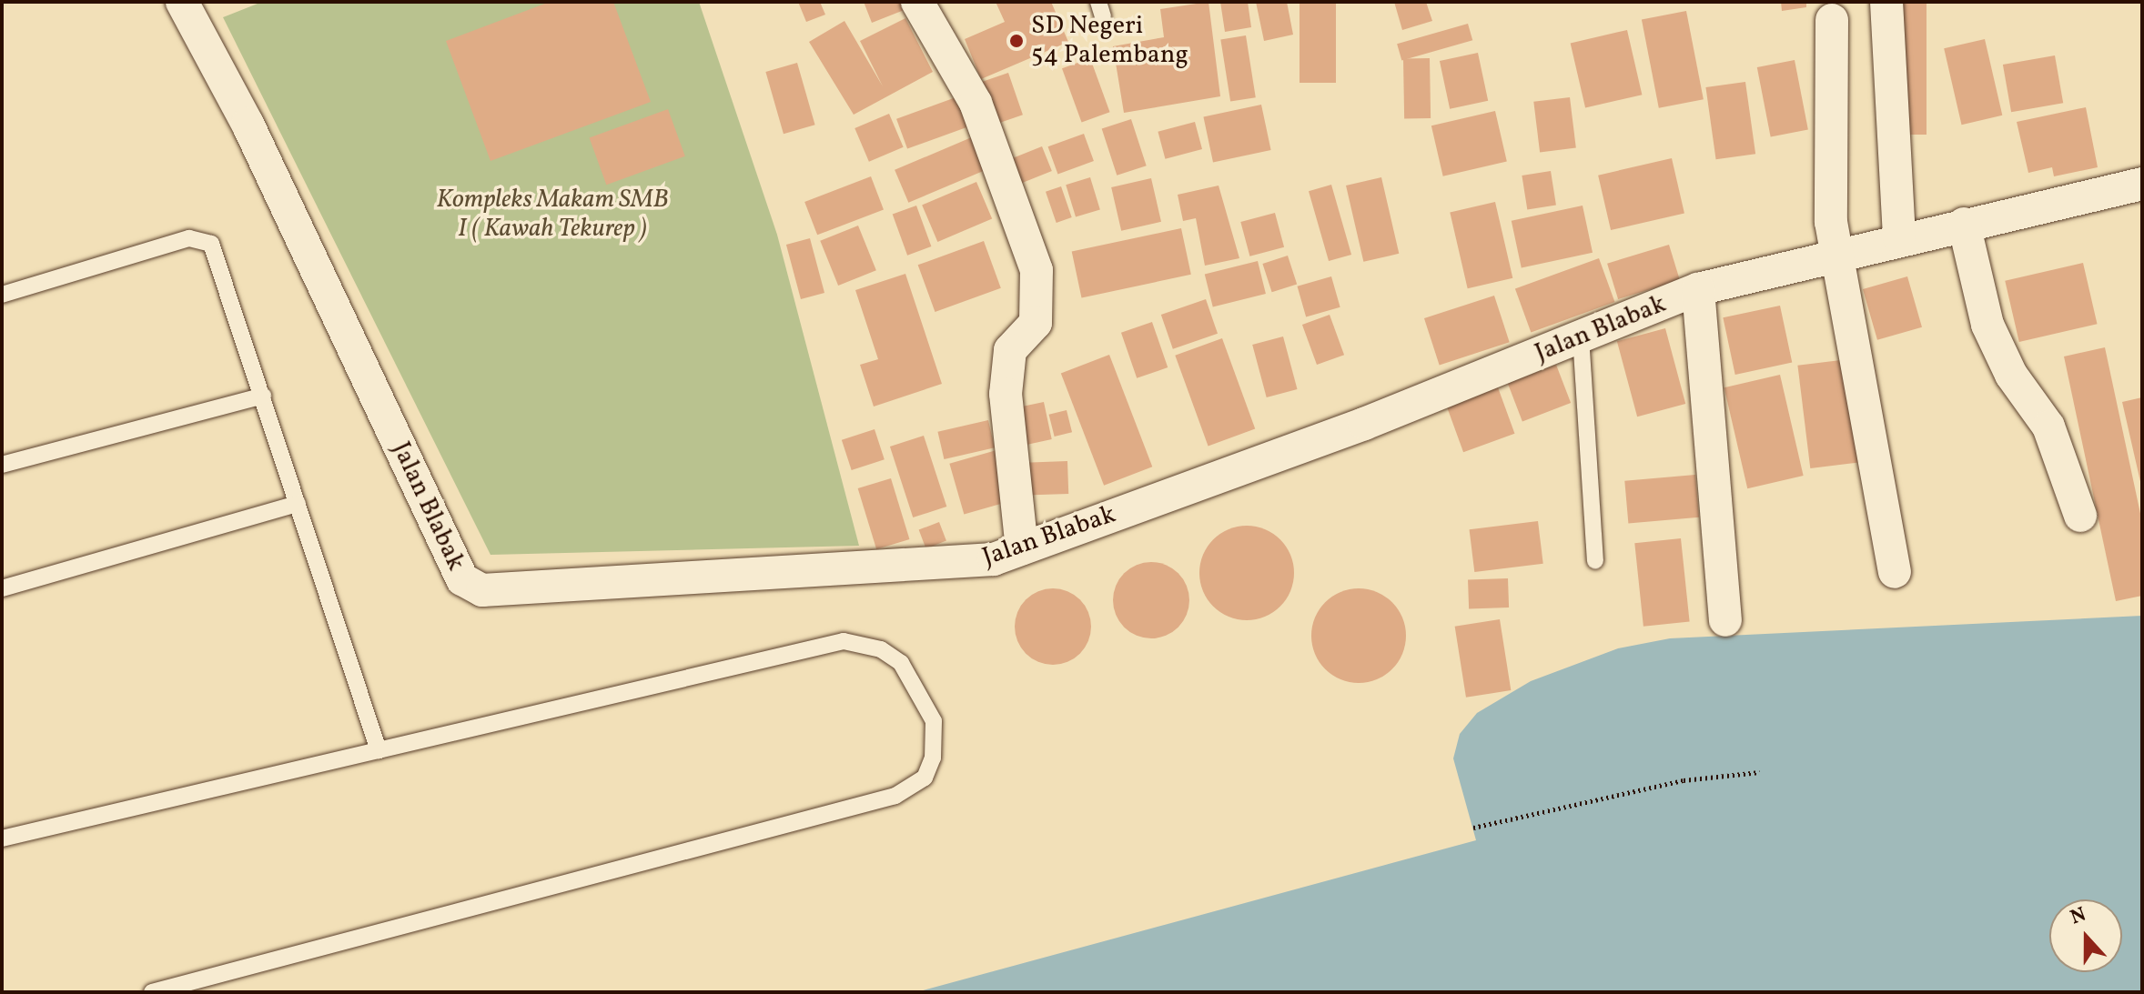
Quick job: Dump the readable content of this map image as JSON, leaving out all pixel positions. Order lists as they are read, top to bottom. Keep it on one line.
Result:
{"streets":{"street":["Jalan Blabak"]},"parks":["Kompleks Makam SMB I ( Kawah Tekurep )"],"places":["SD Negeri 54 Palembang"],"north":"top"}
